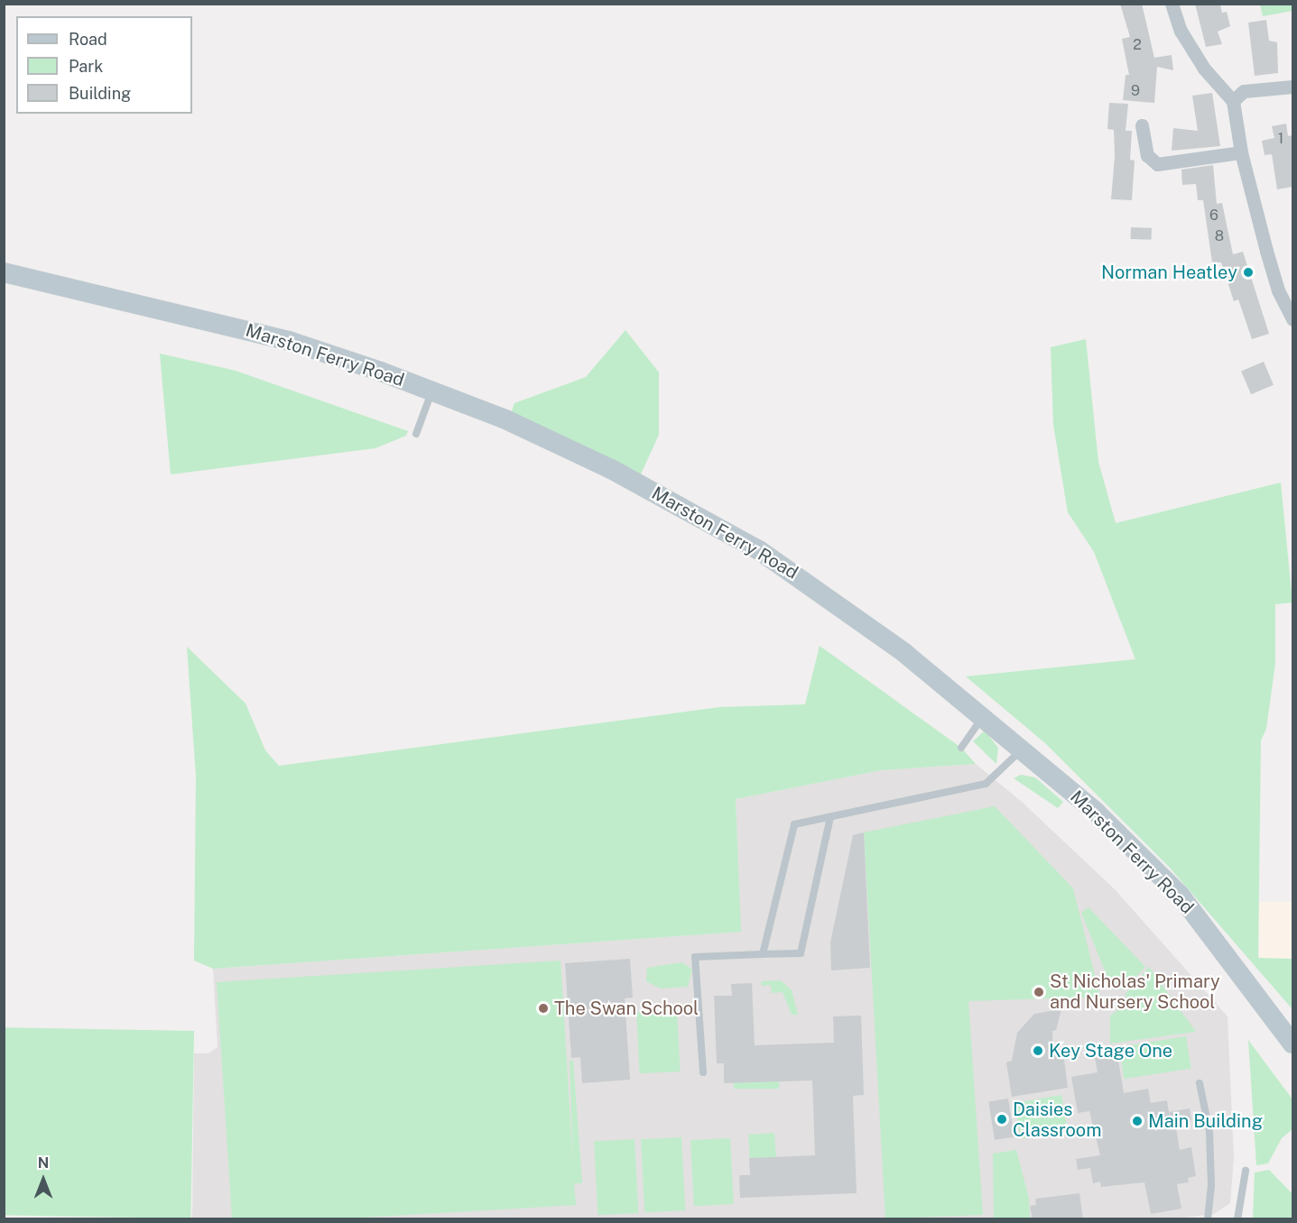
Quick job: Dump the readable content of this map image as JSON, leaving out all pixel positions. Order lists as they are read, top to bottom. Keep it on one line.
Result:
{"streets":{"main road":["Marston Ferry Road"]},"places":["Norman Heatley","St Nicholas' Primary and Nursery School","The Swan School","Key Stage One","Daisies Classroom","Main Building"],"house_numbers":["2","9","1","6","8"],"legend":["Road","Park","Building"],"north":"top"}
